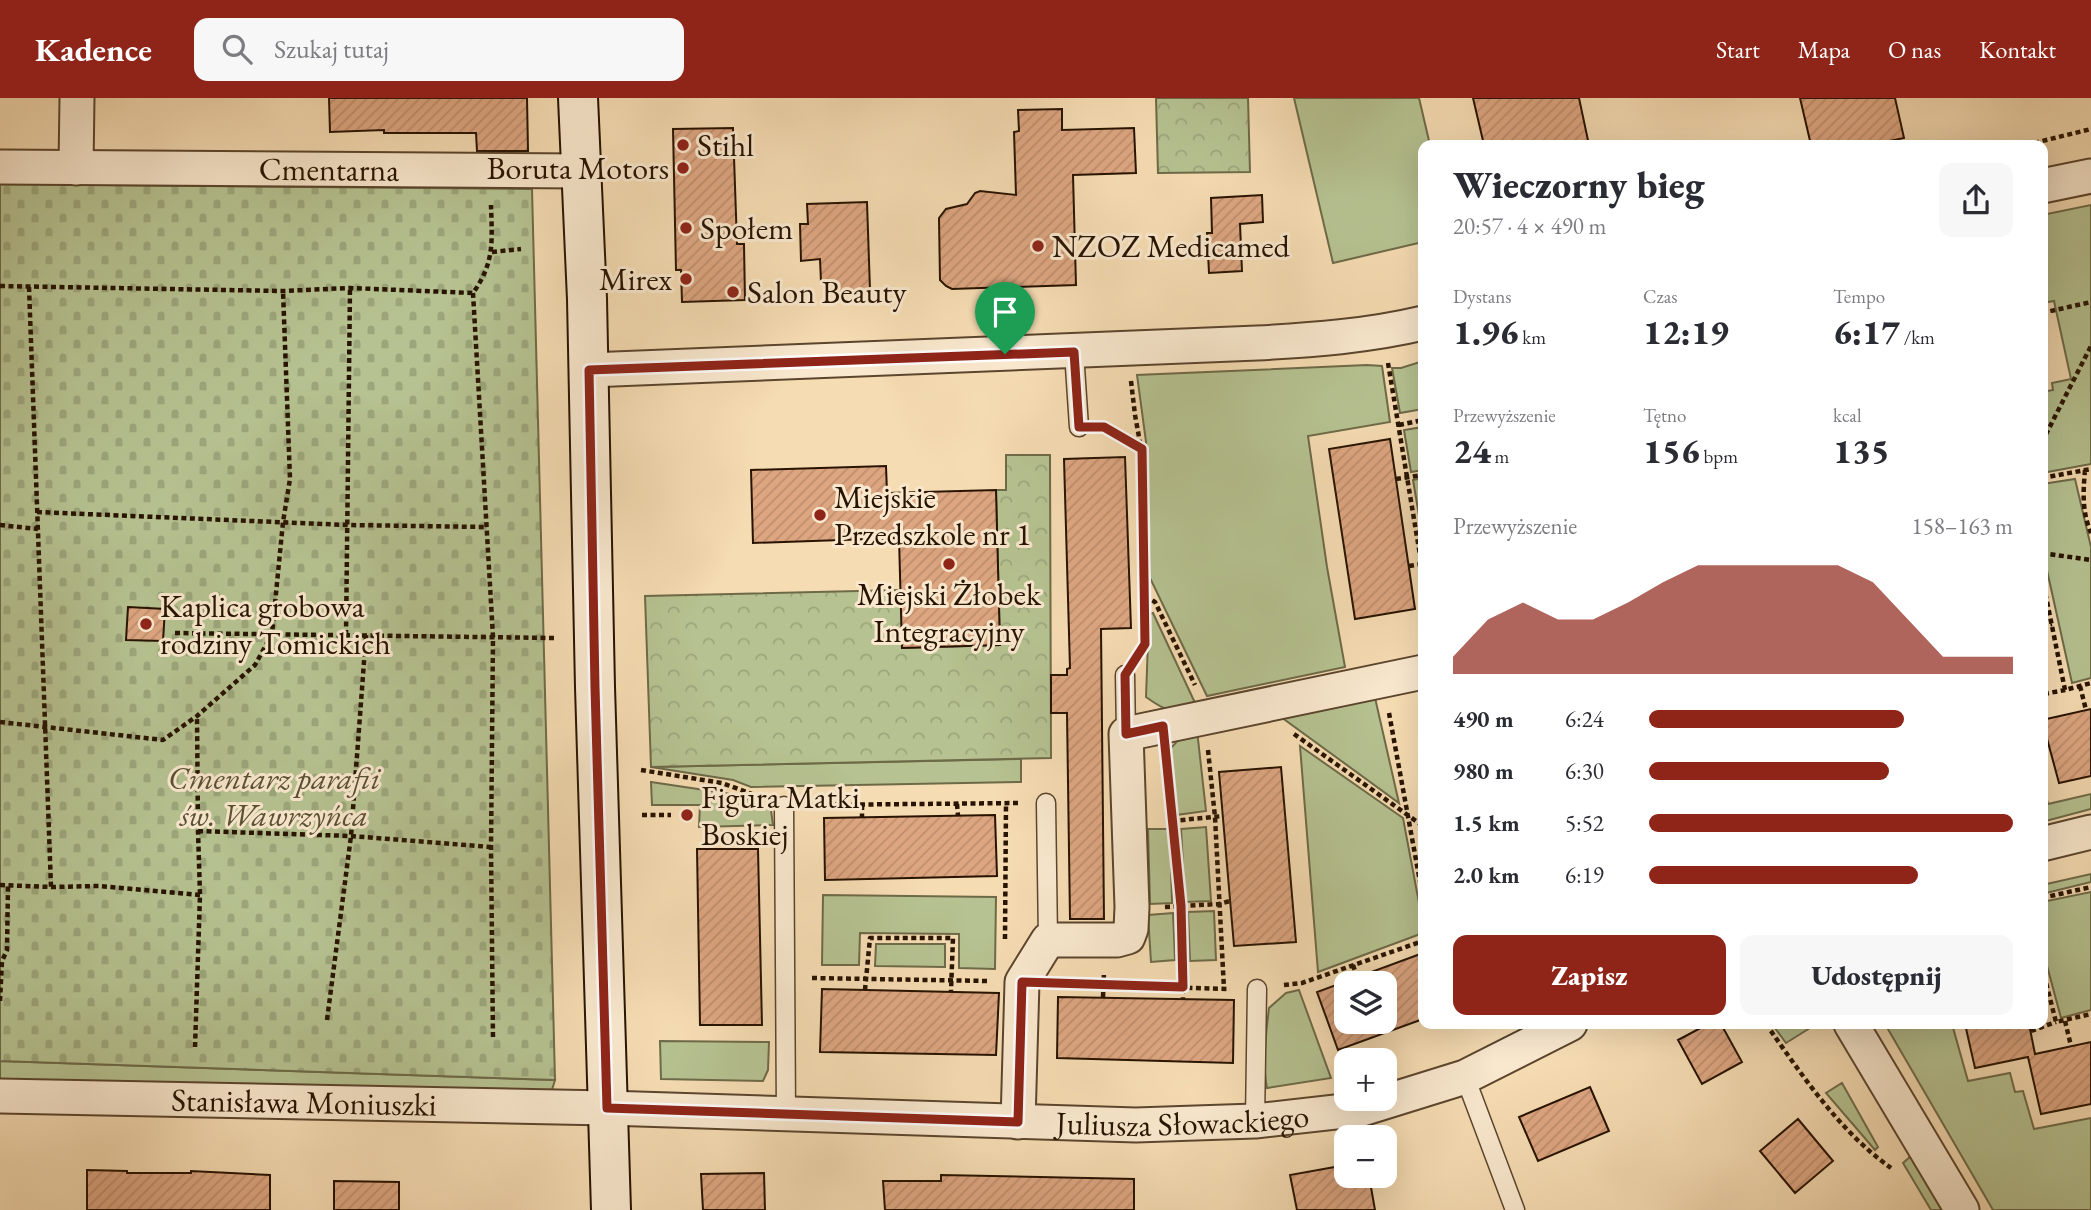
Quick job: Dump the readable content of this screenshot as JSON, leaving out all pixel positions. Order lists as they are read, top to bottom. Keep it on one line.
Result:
{"streets":{"street":["Cmentarna","Stanisława Moniuszki","Juliusza Słowackiego"]},"crossings":[["Stanisława Moniuszki","Juliusza Słowackiego"]],"parks":["Cmentarz parafii św. Wawrzyńca"],"places":["Stihl","Boruta Motors","Społem","NZOZ Medicamed","Mirex","Salon Beauty","Miejskie Przedszkole nr 1","Miejski Żłobek Integracyjny","Kaplica grobowa rodziny Tomickich","Figura Matki Boskiej"],"page":{"header":"Kadence","search":"Szukaj tutaj","nav":["Start","Mapa","O nas","Kontakt"],"heading":["Wieczorny bieg","20:57 · 4 × 490 m"],"stats":[["Dystans","1.96 km"],["Czas","12:19"],["Tempo","6:17 /km"],["Przewyższenie","24 m"],["Tętno","156 bpm"],["kcal","135"]],"chart":["Przewyższenie","158–163 m"],"list":[{"name":"490 m","note":"6:24"},{"name":"980 m","note":"6:30"},{"name":"1.5 km","note":"5:52"},{"name":"2.0 km","note":"6:19"}],"buttons":["Zapisz","Udostępnij"],"map_buttons":["+","−"]}}
